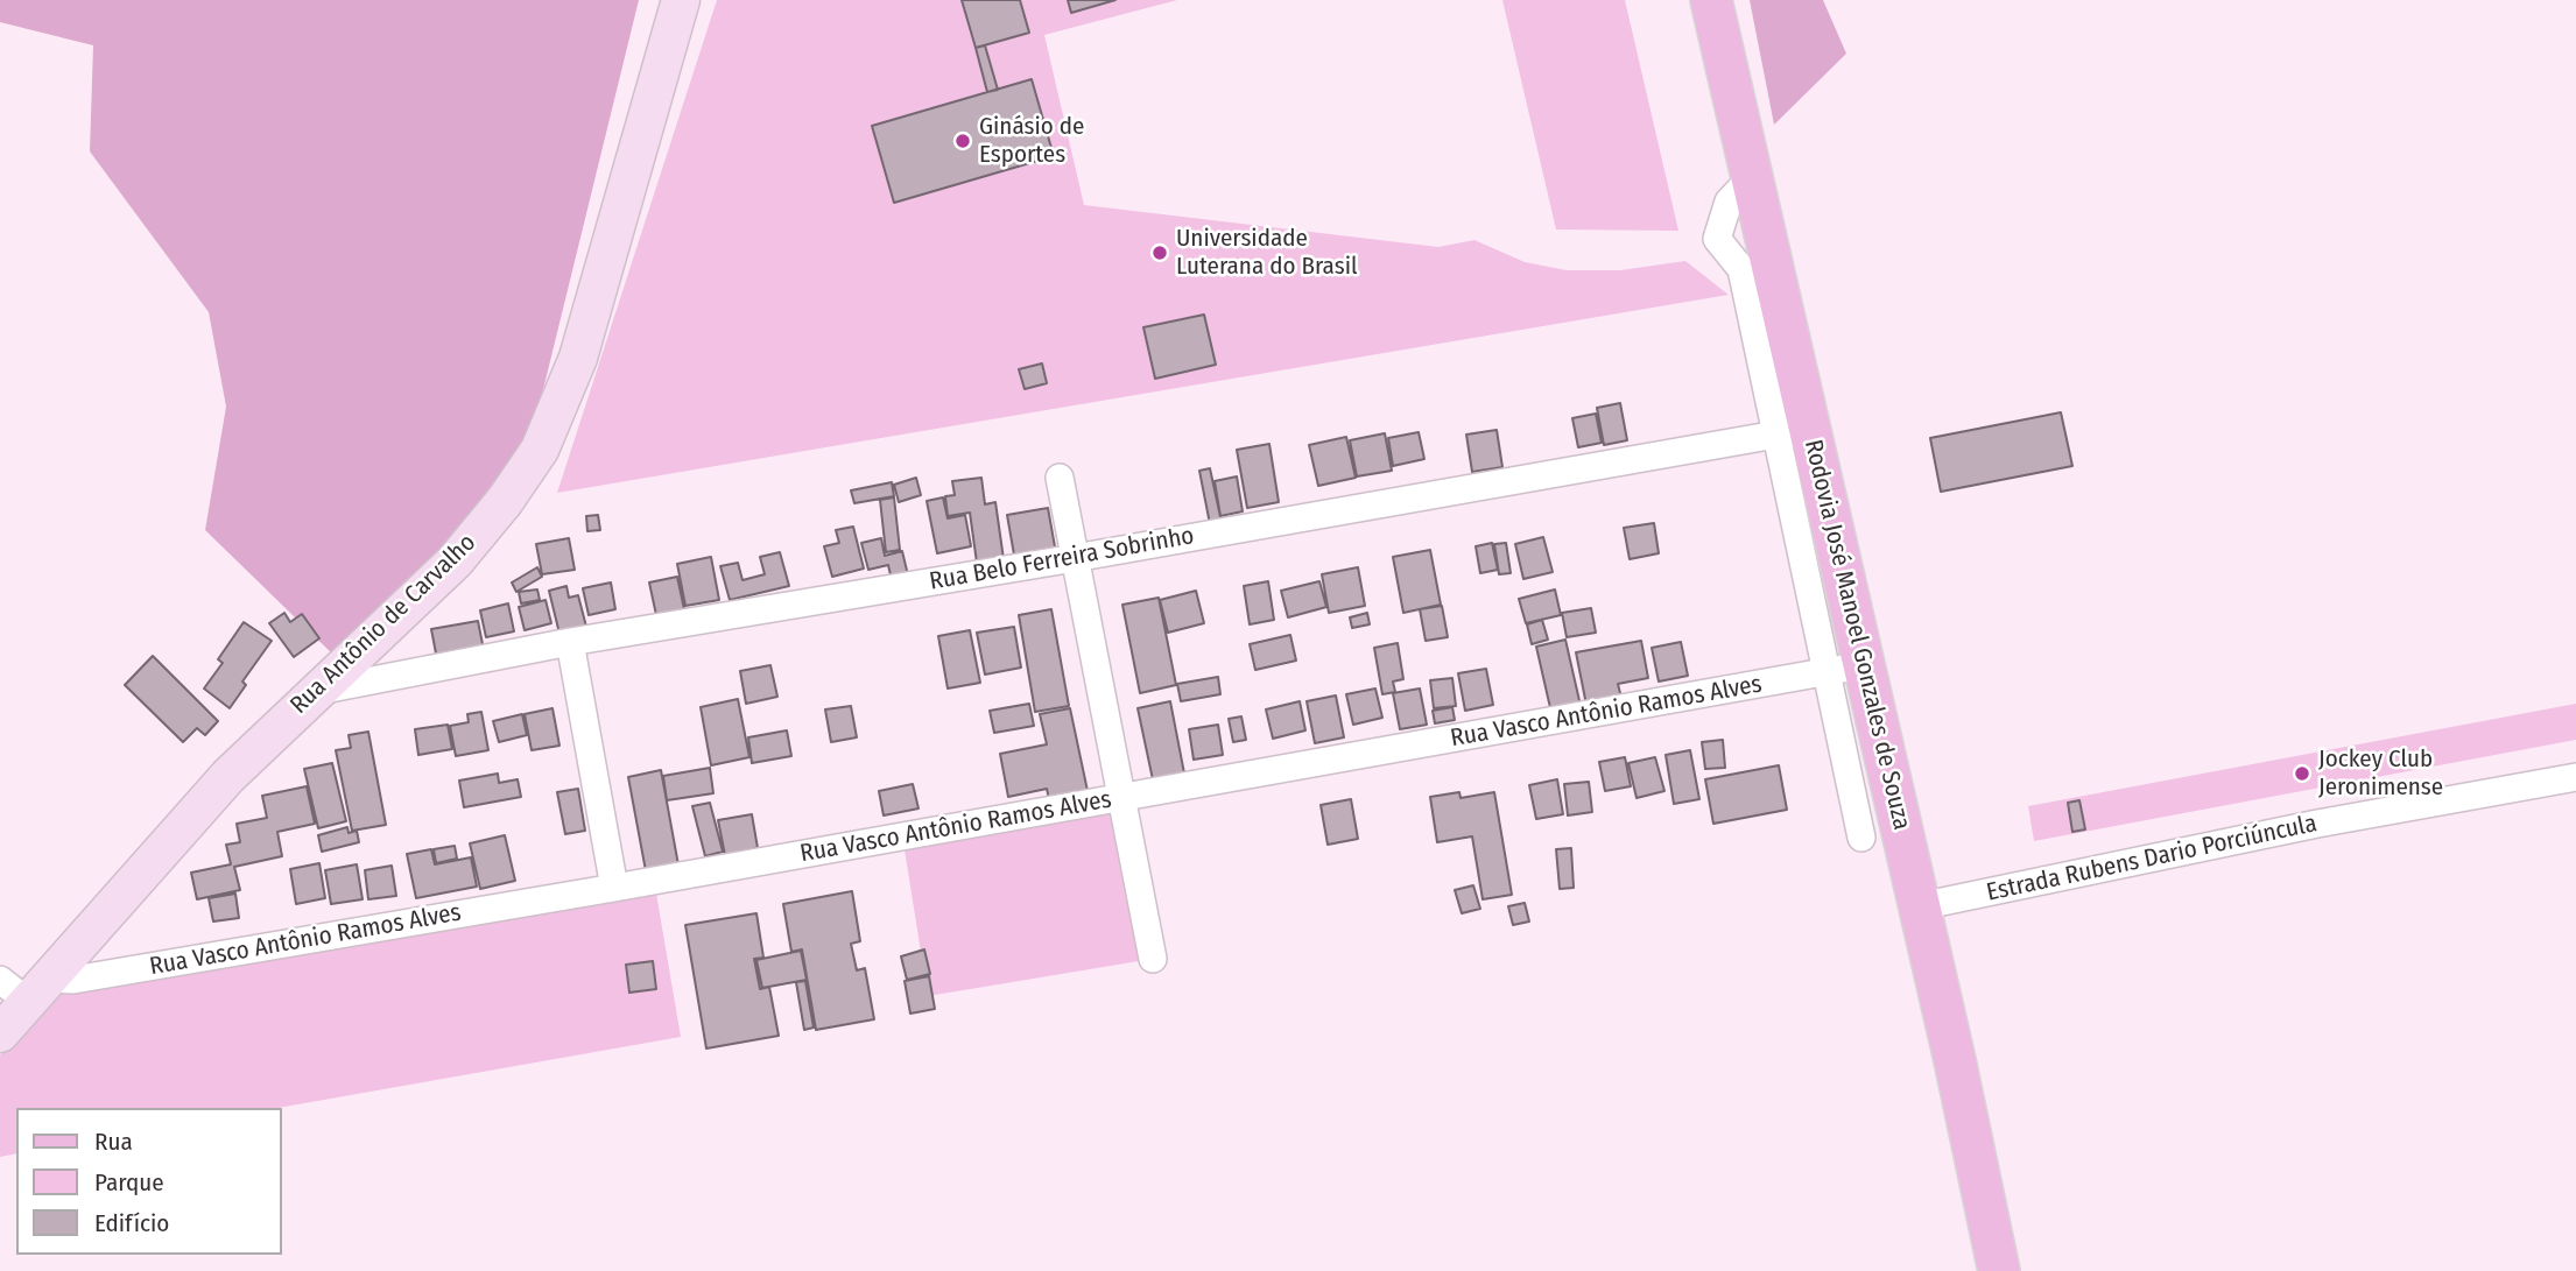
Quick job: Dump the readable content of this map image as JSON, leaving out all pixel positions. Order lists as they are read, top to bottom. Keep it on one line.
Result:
{"streets":{"main road":["Rua Antônio de Carvalho","Rodovia José Manoel Gonzales de Souza"],"street":["Rua Belo Ferreira Sobrinho","Rua Vasco Antônio Ramos Alves","Estrada Rubens Dario Porciúncula"]},"crossings":[["Rua Belo Ferreira Sobrinho","Rua Antônio de Carvalho"],["Rua Belo Ferreira Sobrinho","Rodovia José Manoel Gonzales de Souza"],["Rua Antônio de Carvalho","Rua Vasco Antônio Ramos Alves"],["Rodovia José Manoel Gonzales de Souza","Rua Vasco Antônio Ramos Alves"],["Rodovia José Manoel Gonzales de Souza","Estrada Rubens Dario Porciúncula"]],"places":["Ginásio de Esportes","Universidade Luterana do Brasil","Jockey Club Jeronimense"],"legend":["Rua","Parque","Edifício"]}
